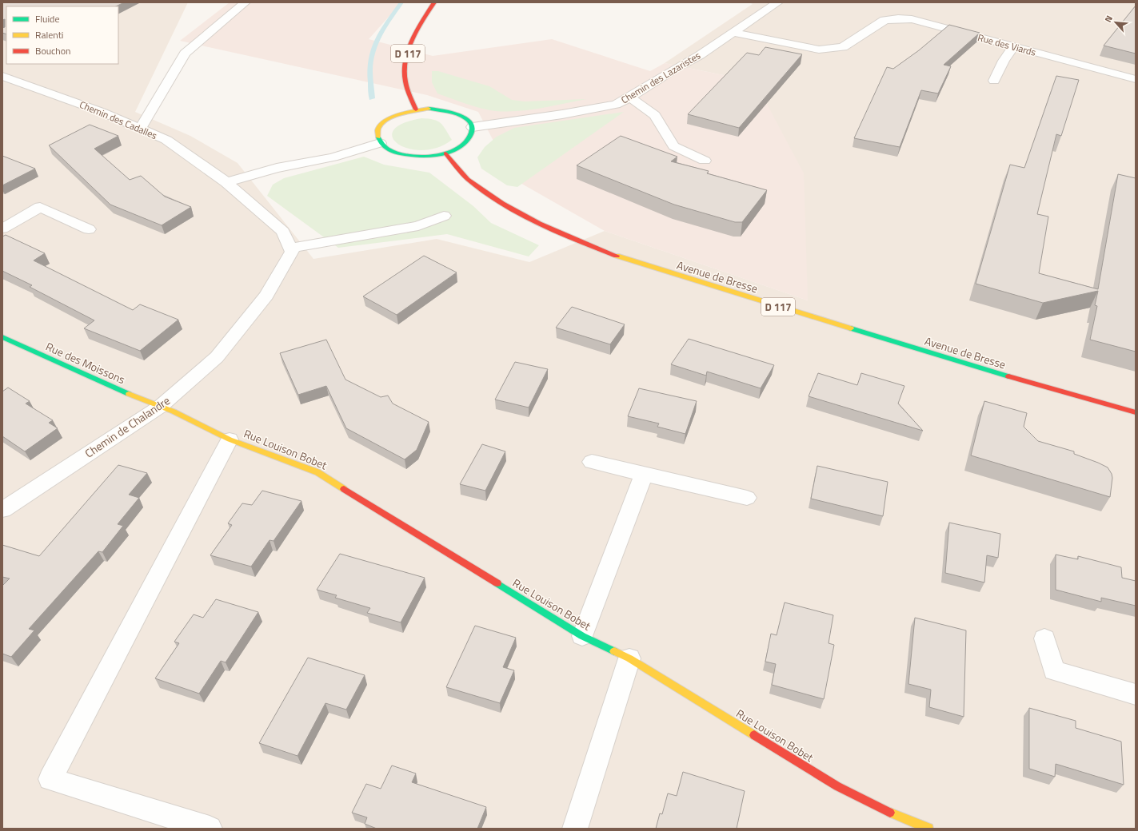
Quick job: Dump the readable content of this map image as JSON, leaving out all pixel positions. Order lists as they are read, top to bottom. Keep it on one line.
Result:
{"streets":{"main road":["D 117","Avenue de Bresse","Rue des Moissons","Rue Louison Bobet"],"street":["Rue des Viards","Chemin des Lazaristes","Chemin des Cadalles","Chemin de Chalandre"]},"crossings":[["Rue des Viards","Chemin des Lazaristes"],["Rue des Moissons","Chemin de Chalandre"],["Rue des Moissons","Rue Louison Bobet"],["Chemin de Chalandre","Rue Louison Bobet"]],"legend":["Fluide","Ralenti","Bouchon"],"north":"top left"}
